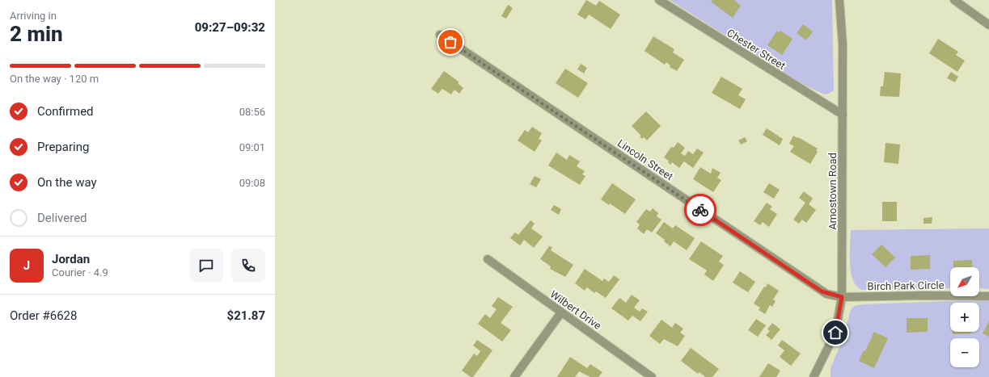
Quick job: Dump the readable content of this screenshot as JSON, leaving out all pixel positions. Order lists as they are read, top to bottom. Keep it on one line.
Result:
{"streets":{"street":["Chester Street","Lincoln Street","Amostown Road","Birch Park Circle","Wilbert Drive"]},"crossings":[["Chester Street","Amostown Road"],["Lincoln Street","Amostown Road"],["Lincoln Street","Birch Park Circle"],["Amostown Road","Birch Park Circle"]],"north":"bottom left","page":{"heading":["2 min","Arriving in","09:27–09:32"],"panel":["Jordan","Courier · 4.9","Order #6628","$21.87"],"bar":"On the way · 120 m","list":[["Confirmed","08:56"],["Preparing","09:01"],["On the way","09:08"],"Delivered"],"round":"J","map_buttons":["+","−"]}}
